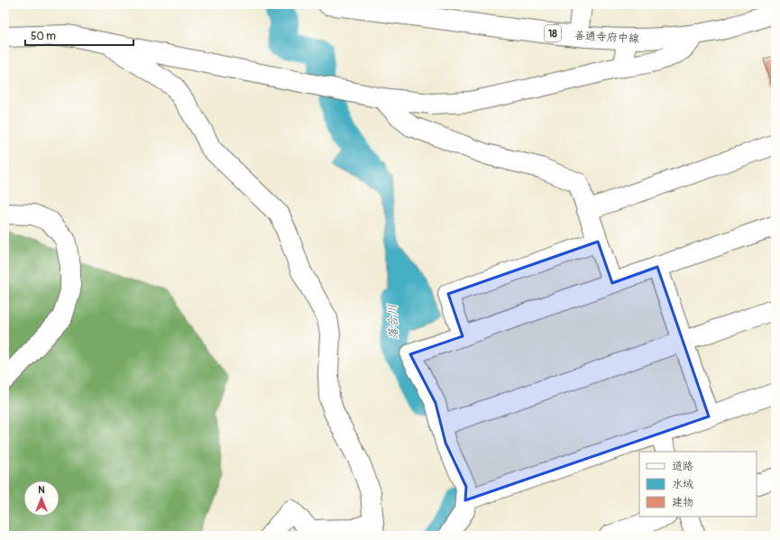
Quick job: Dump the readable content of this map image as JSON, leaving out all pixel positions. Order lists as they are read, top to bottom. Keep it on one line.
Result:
{"streets":{"street":["18","善通寺府中線"]},"water":["落合川"],"legend":["道路","水域","建物"],"scale_bar":"50 m","north":"top"}
